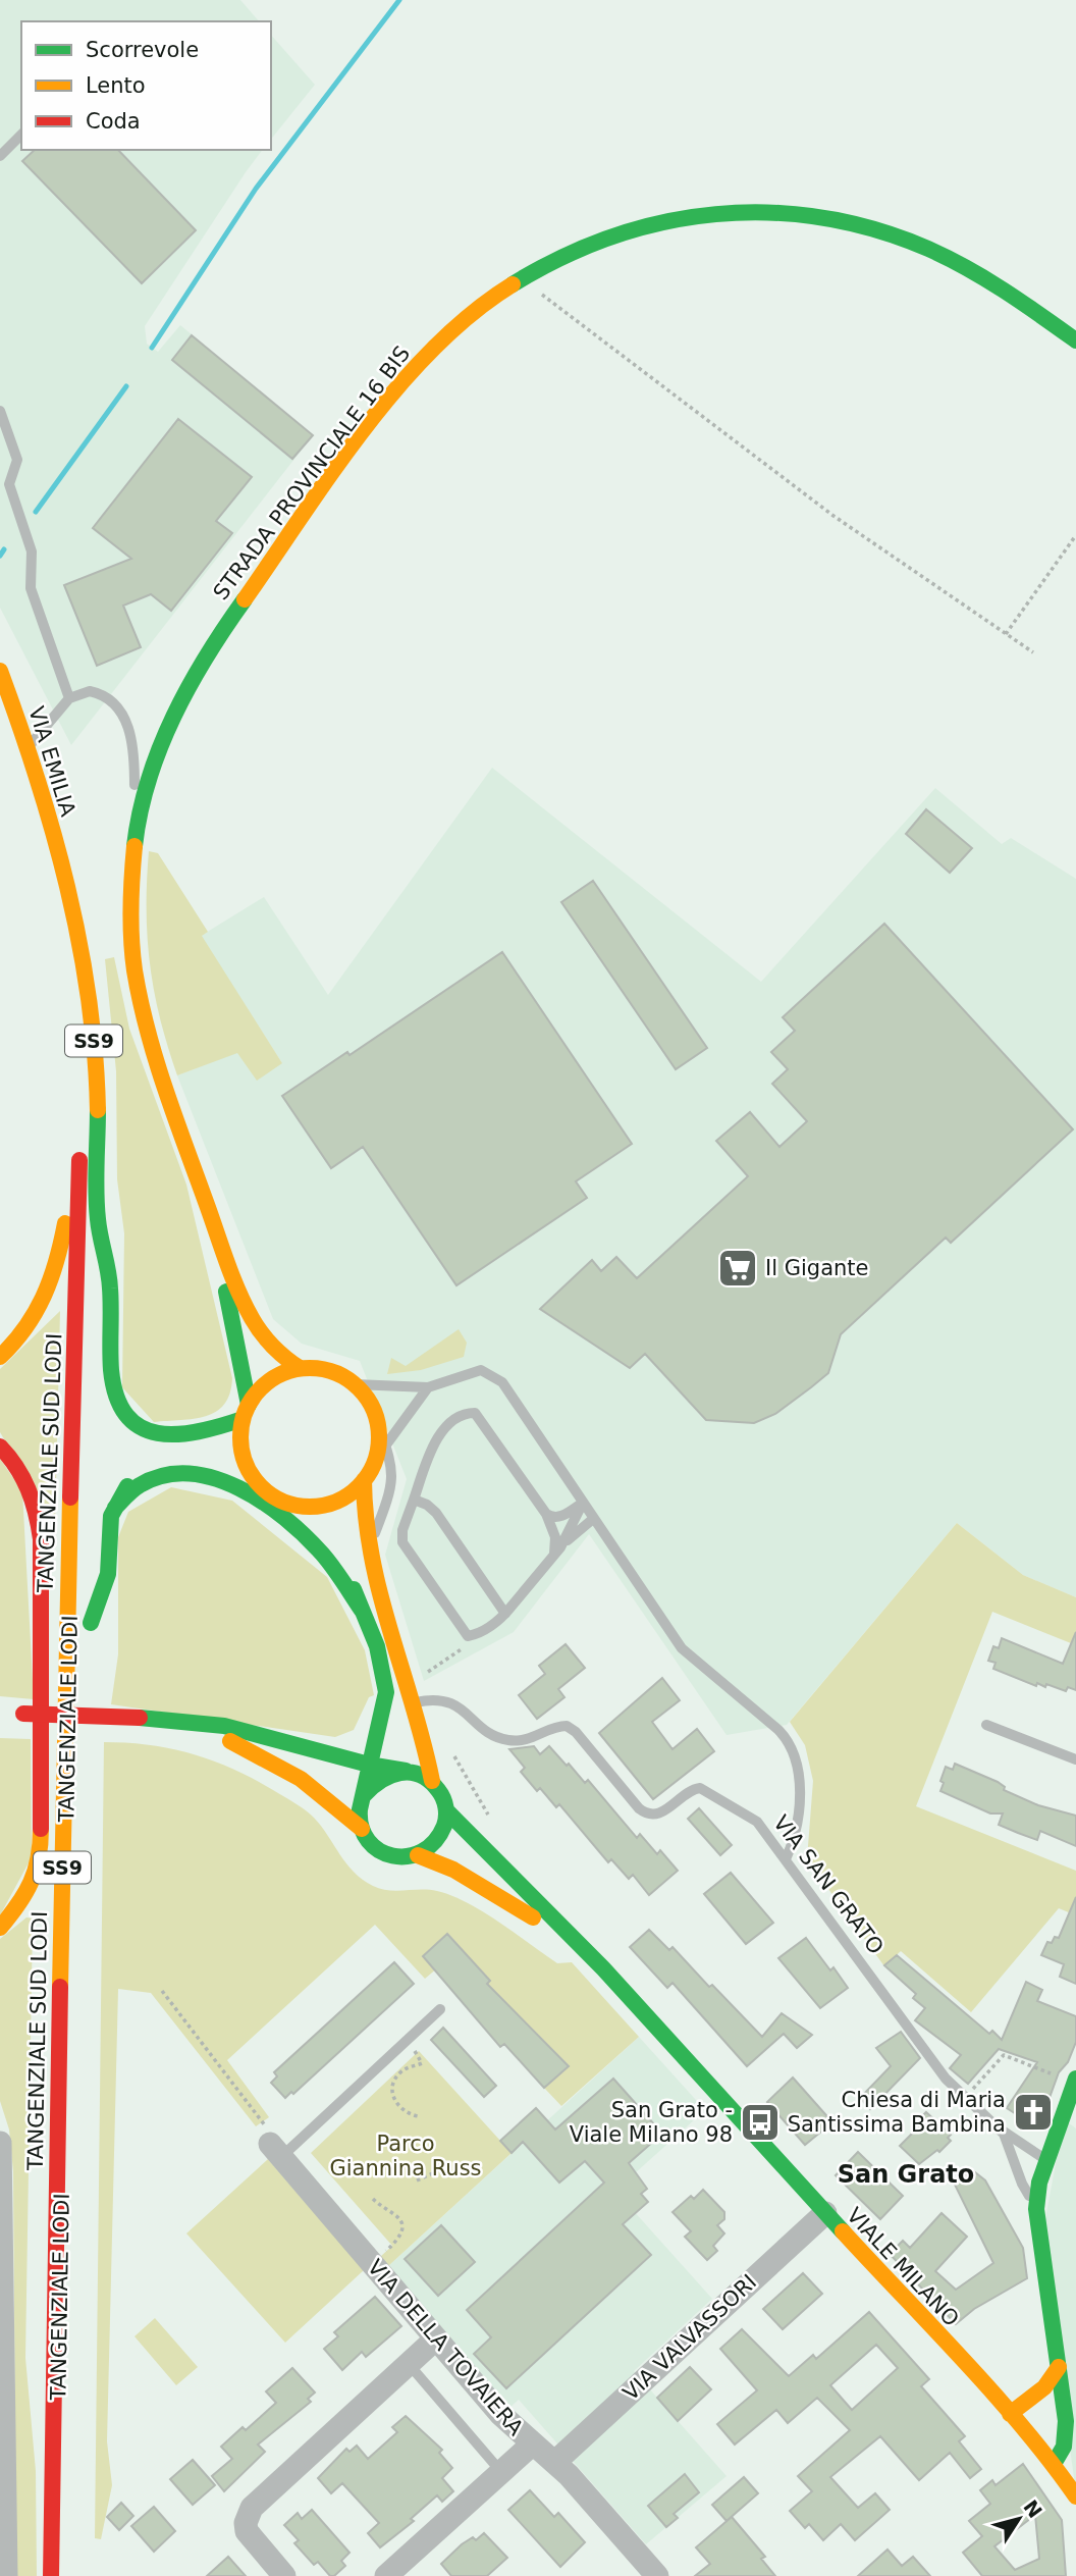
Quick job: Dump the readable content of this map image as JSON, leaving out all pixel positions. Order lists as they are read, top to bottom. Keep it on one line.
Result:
{"streets":{"main road":["STRADA PROVINCIALE 16 BIS","VIA EMILIA","SS9","TANGENZIALE SUD LODI","TANGENZIALE LODI","VIALE MILANO"],"street":["VIA VALVASSORI","VIA DELLA TOVAIERA"],"lane":["VIA SAN GRATO"]},"crossings":[["VIA EMILIA","SS9"],["VIALE MILANO","VIA VALVASSORI"],["VIA VALVASSORI","VIA DELLA TOVAIERA"]],"districts":["San Grato"],"parks":["Parco Giannina Russ"],"places":{"supermarket":["Il Gigante"],"church":["Chiesa di Maria Santissima Bambina"],"bus stop":["San Grato - Viale Milano 98"]},"legend":["Scorrevole","Lento","Coda"],"north":"top right"}
